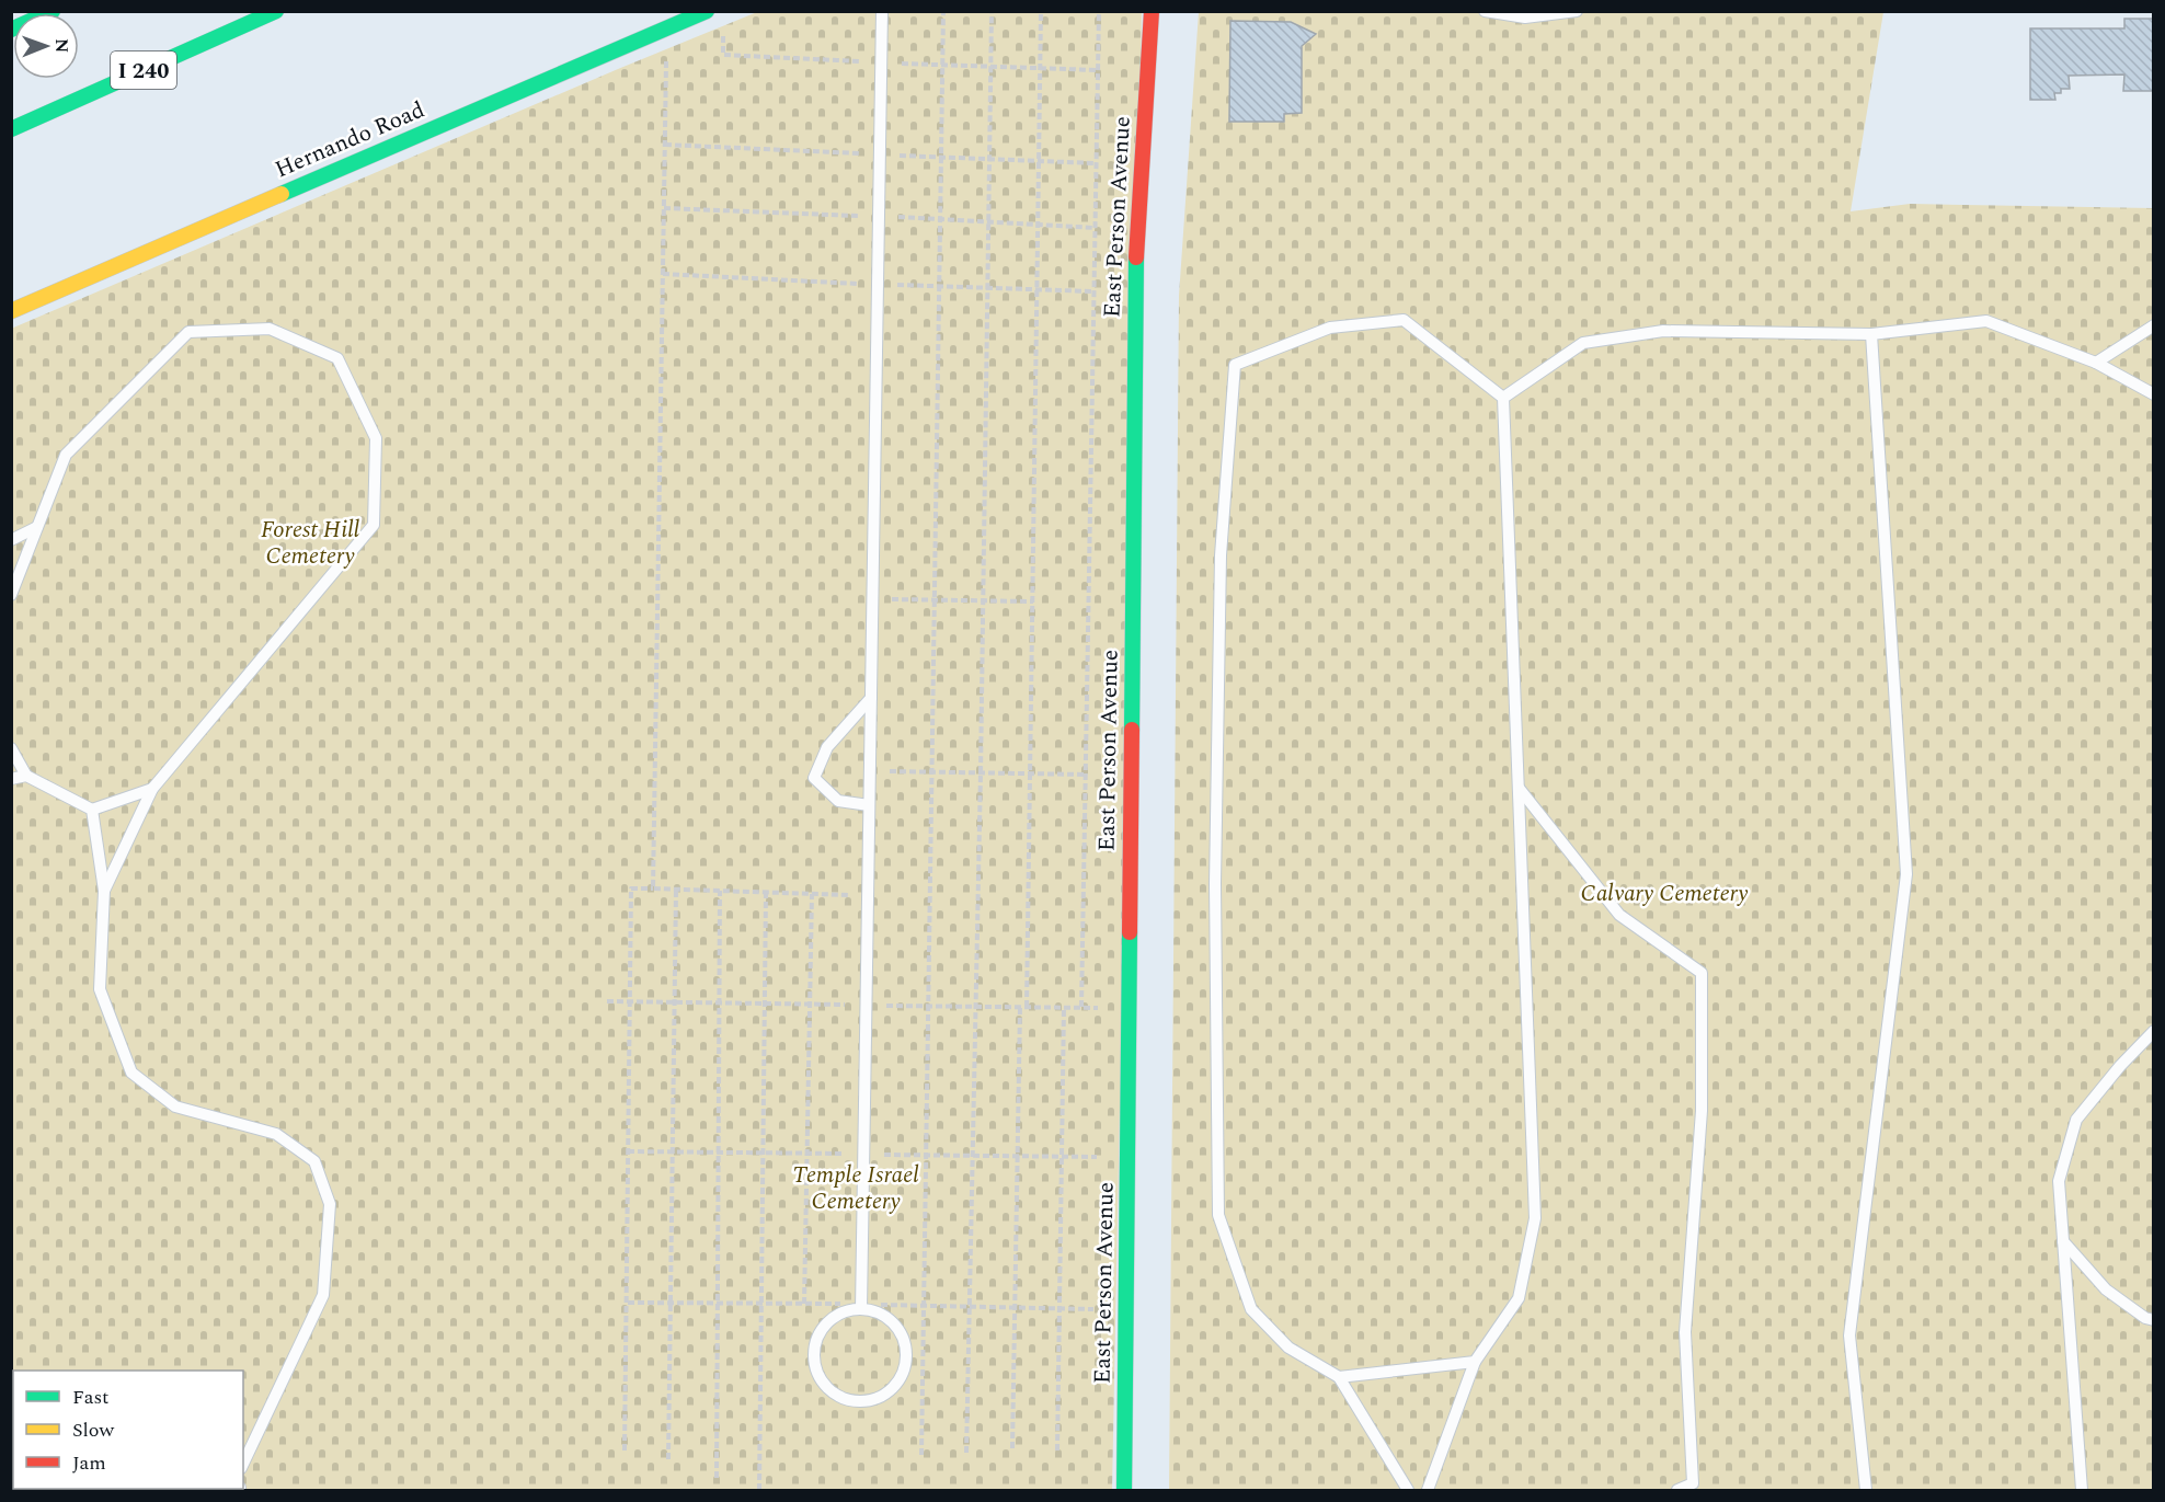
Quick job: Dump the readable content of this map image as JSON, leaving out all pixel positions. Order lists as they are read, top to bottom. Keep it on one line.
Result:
{"streets":{"main road":["I 240","Hernando Road","East Person Avenue"]},"parks":["Forest Hill Cemetery","Calvary Cemetery","Temple Israel Cemetery"],"legend":["Fast","Slow","Jam"],"north":"right"}
